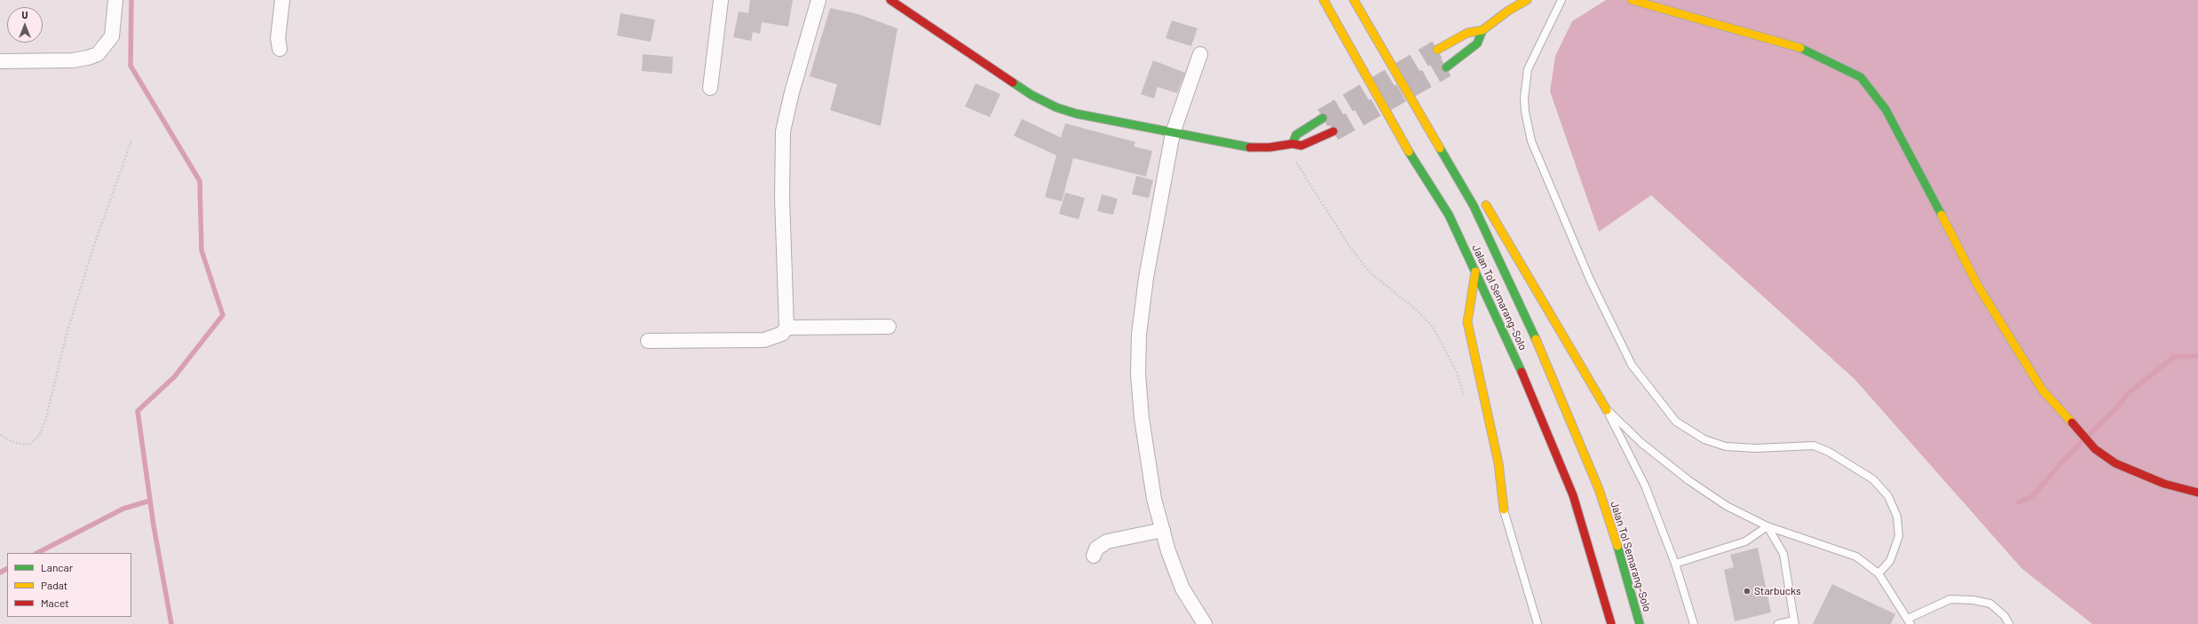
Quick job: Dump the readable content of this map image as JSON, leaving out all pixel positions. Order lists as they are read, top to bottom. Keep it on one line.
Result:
{"streets":{"main road":["Jalan Tol Semarang–Solo"]},"places":["Starbucks"],"legend":["Lancar","Padat","Macet"],"north":"top"}
